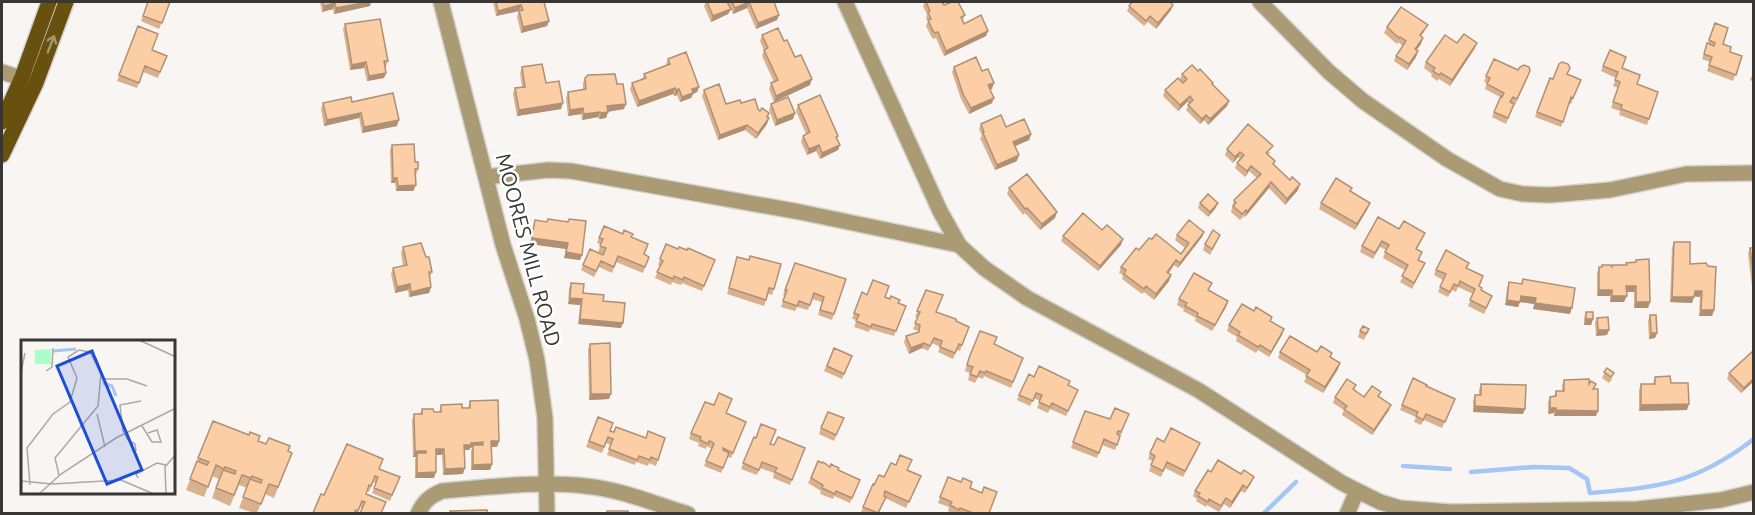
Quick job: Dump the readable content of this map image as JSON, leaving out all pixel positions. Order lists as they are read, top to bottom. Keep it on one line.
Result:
{"streets":{"street":["MOORES MILL ROAD"]}}
